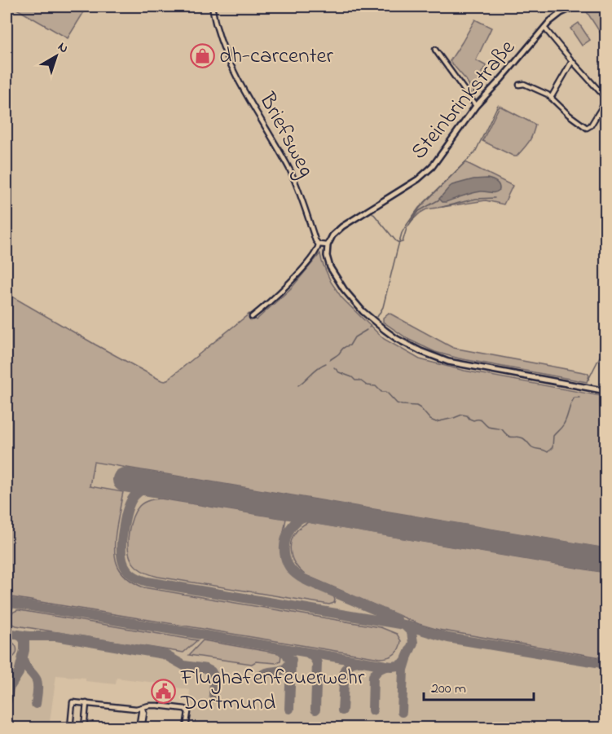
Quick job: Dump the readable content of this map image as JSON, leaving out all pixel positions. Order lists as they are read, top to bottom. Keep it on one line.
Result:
{"streets":{"street":["Steinbrinkstraße","Briefsweg"]},"places":{"shop":["dh-carcenter"],"public building":["Flughafenfeuerwehr Dortmund"]},"scale_bar":"200 m","north":"top right"}
